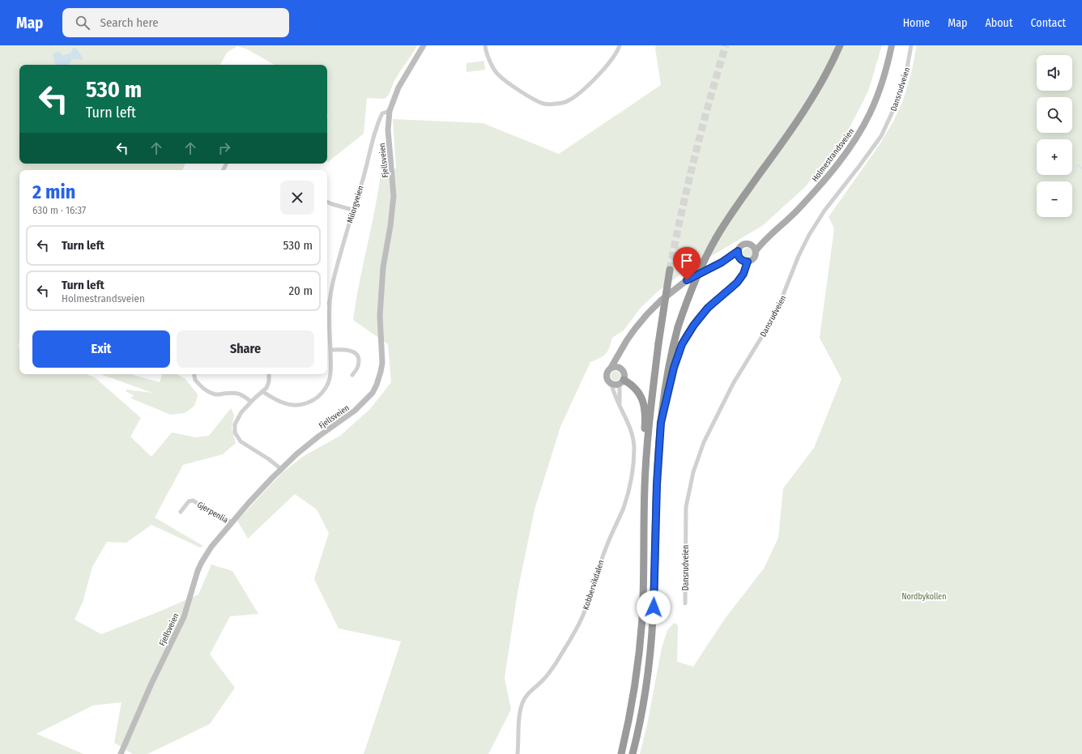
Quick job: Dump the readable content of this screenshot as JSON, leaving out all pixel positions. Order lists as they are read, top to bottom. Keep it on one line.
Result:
{"streets":{"main road":["Holmestrandsveien","Fjellsveien"],"street":["Dansrudveien","Milorgveien","Gjerpenlia","Kobbervikdalen"]},"crossings":[["Fjellsveien","Milorgveien"],["Fjellsveien","Gjerpenlia"]],"parks":["Nordbykollen"],"page":{"header":"Map","search":"Search here","nav":["Home","Map","About","Contact"],"map_buttons":["+","−"],"turn":["530 m","Turn left"],"heading":["2 min","630 m · 16:37"],"list":[{"name":"Turn left","value":"530 m"},{"name":"Turn left","note":"Holmestrandsveien","value":"20 m"}],"buttons":["Exit","Share"]}}
